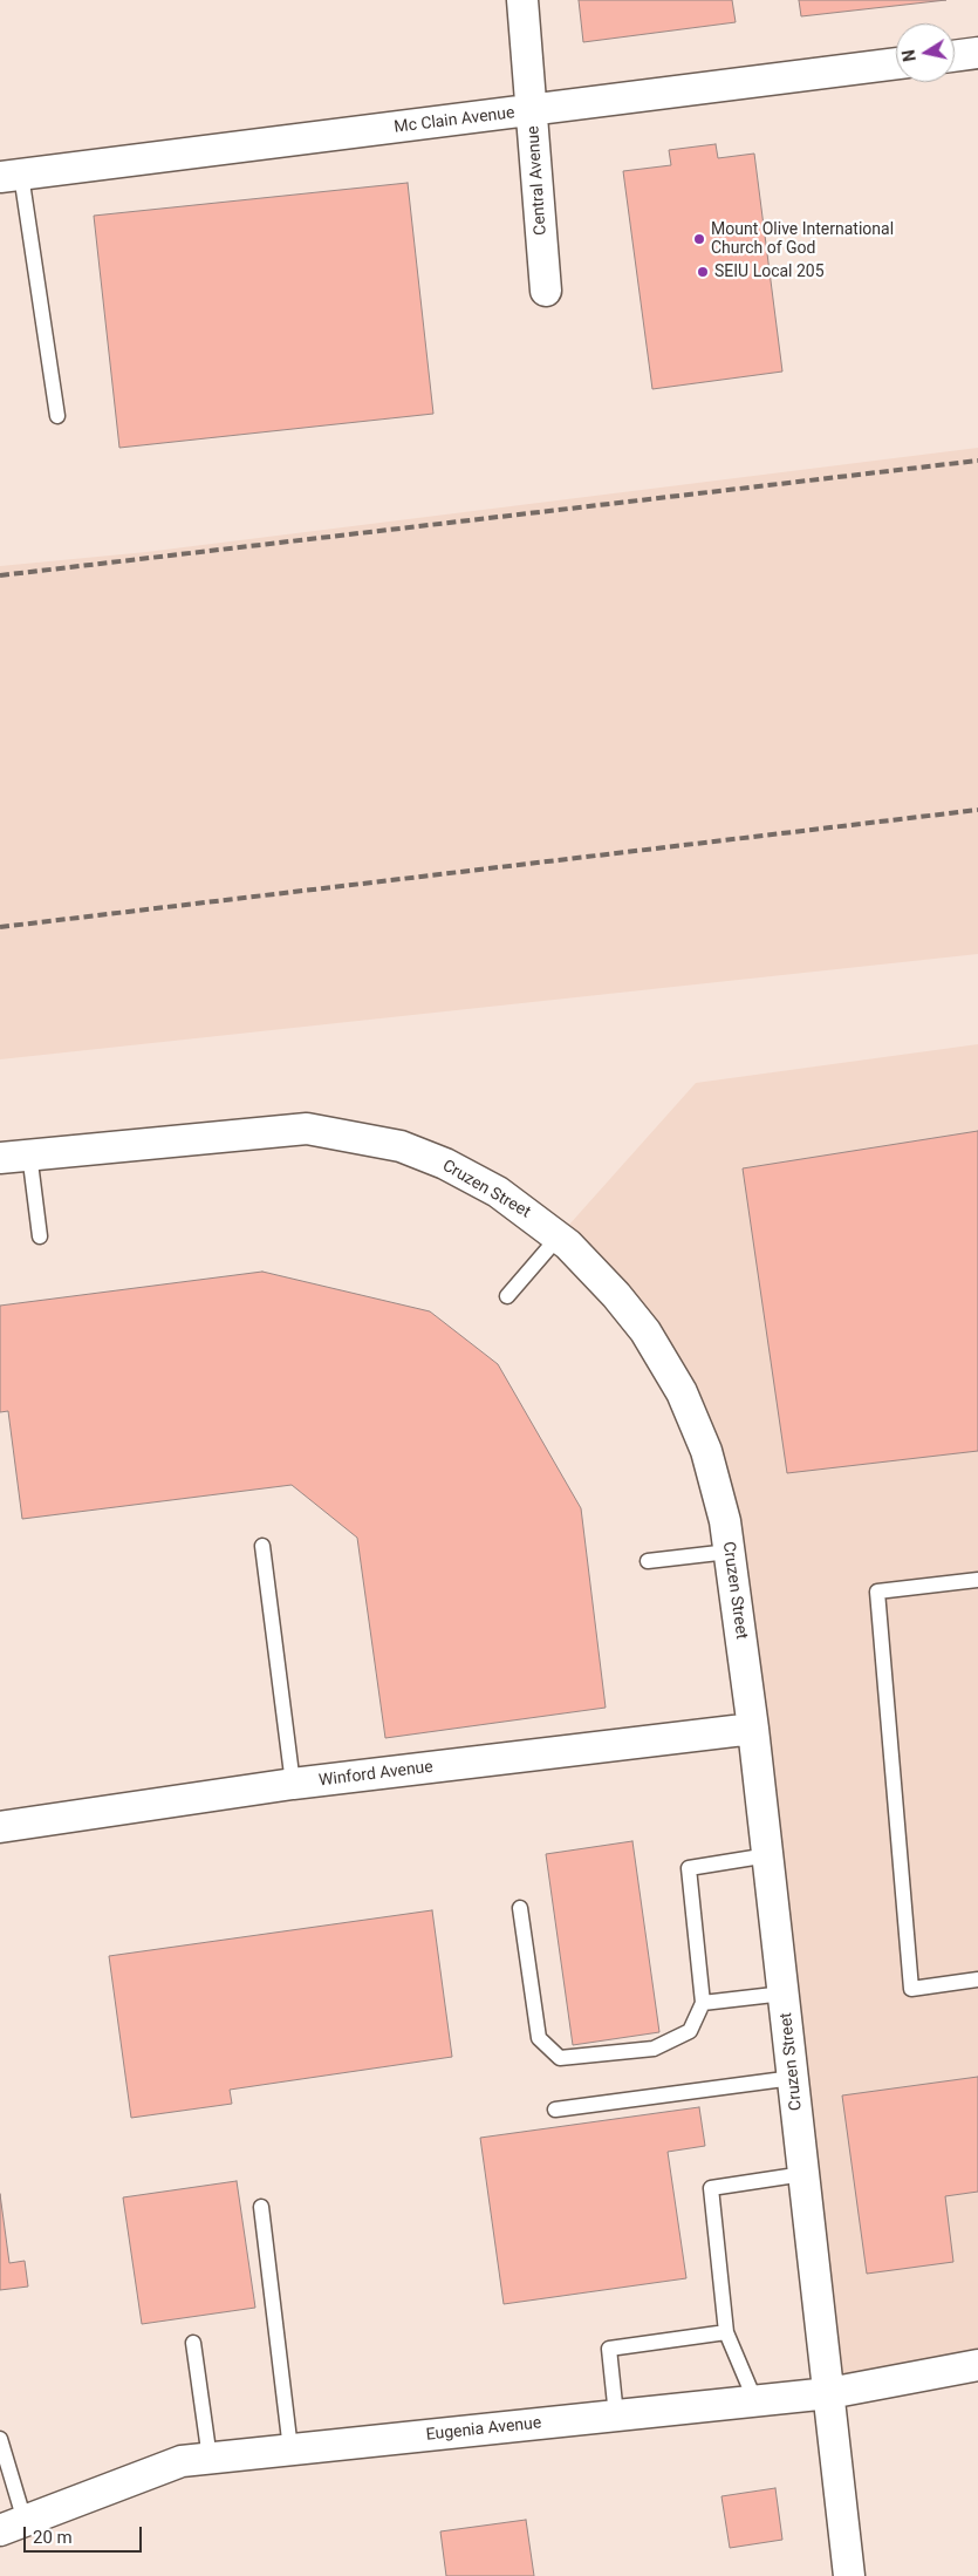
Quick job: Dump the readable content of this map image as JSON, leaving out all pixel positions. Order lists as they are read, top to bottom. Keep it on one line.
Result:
{"streets":{"street":["Mc Clain Avenue","Central Avenue","Cruzen Street","Winford Avenue","Eugenia Avenue"]},"crossings":[["Mc Clain Avenue","Central Avenue"],["Cruzen Street","Winford Avenue"],["Cruzen Street","Eugenia Avenue"]],"places":["Mount Olive International Church of God","SEIU Local 205"],"scale_bar":"20 m","north":"left"}
